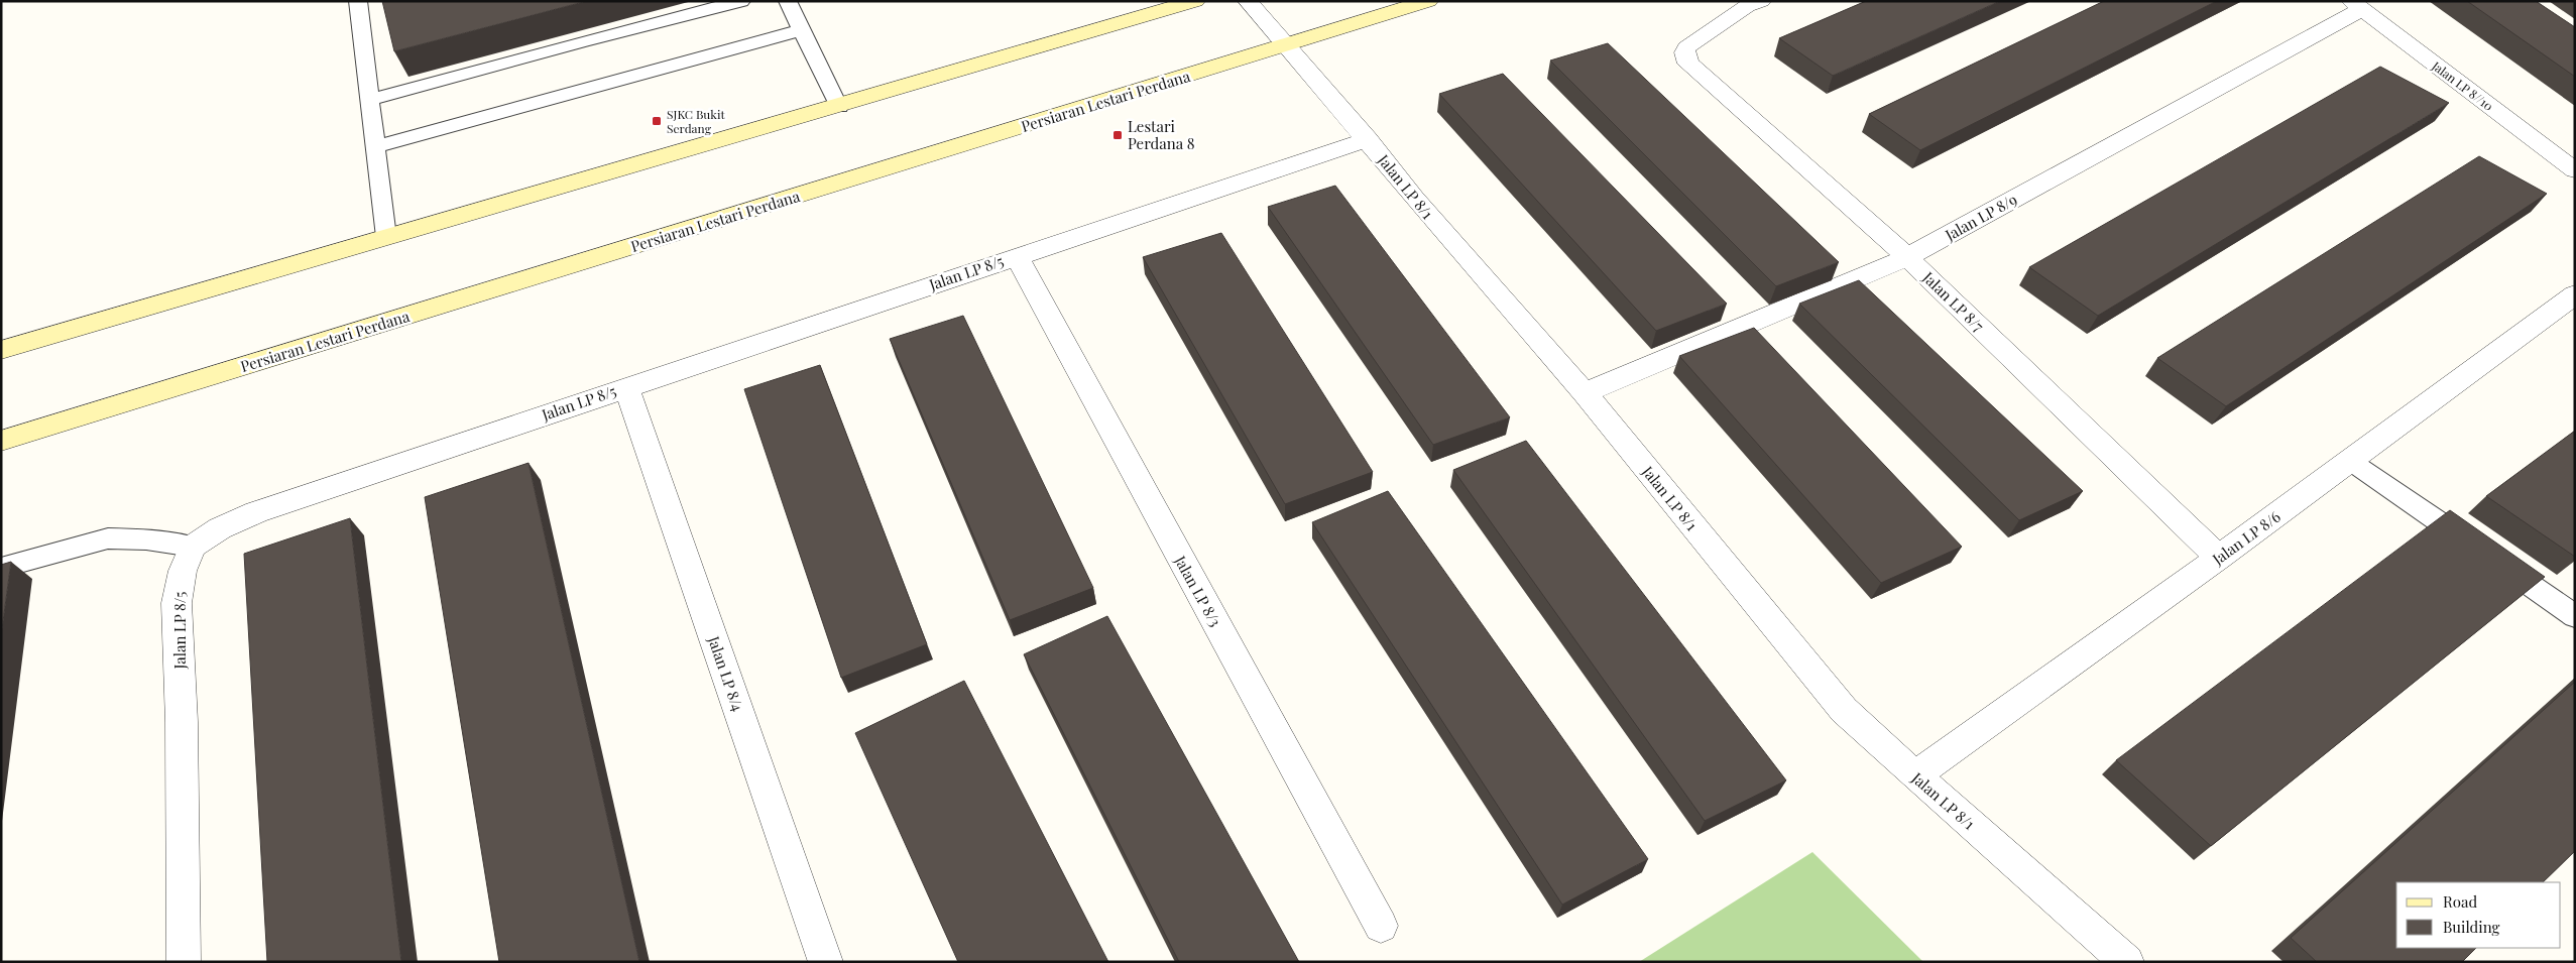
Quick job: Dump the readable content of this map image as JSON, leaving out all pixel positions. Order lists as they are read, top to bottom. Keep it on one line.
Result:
{"streets":{"main road":["Persiaran Lestari Perdana"],"street":["Jalan LP 8//10","Jalan LP 8/1","Jalan LP 8/9","Jalan LP 8/5","Jalan LP 8/7","Jalan LP 8/6","Jalan LP 8/3","Jalan LP 8/4"]},"crossings":[["Jalan LP 8//10","Jalan LP 8/9"],["Persiaran Lestari Perdana","Jalan LP 8/1"],["Jalan LP 8/1","Jalan LP 8/9"],["Jalan LP 8/1","Jalan LP 8/5"],["Jalan LP 8/1","Jalan LP 8/6"],["Jalan LP 8/9","Jalan LP 8/7"],["Jalan LP 8/5","Jalan LP 8/3"],["Jalan LP 8/5","Jalan LP 8/4"],["Jalan LP 8/7","Jalan LP 8/6"]],"places":{"transit":["SJKC Bukit Serdang","Lestari Perdana 8"]},"legend":["Road","Building"]}
